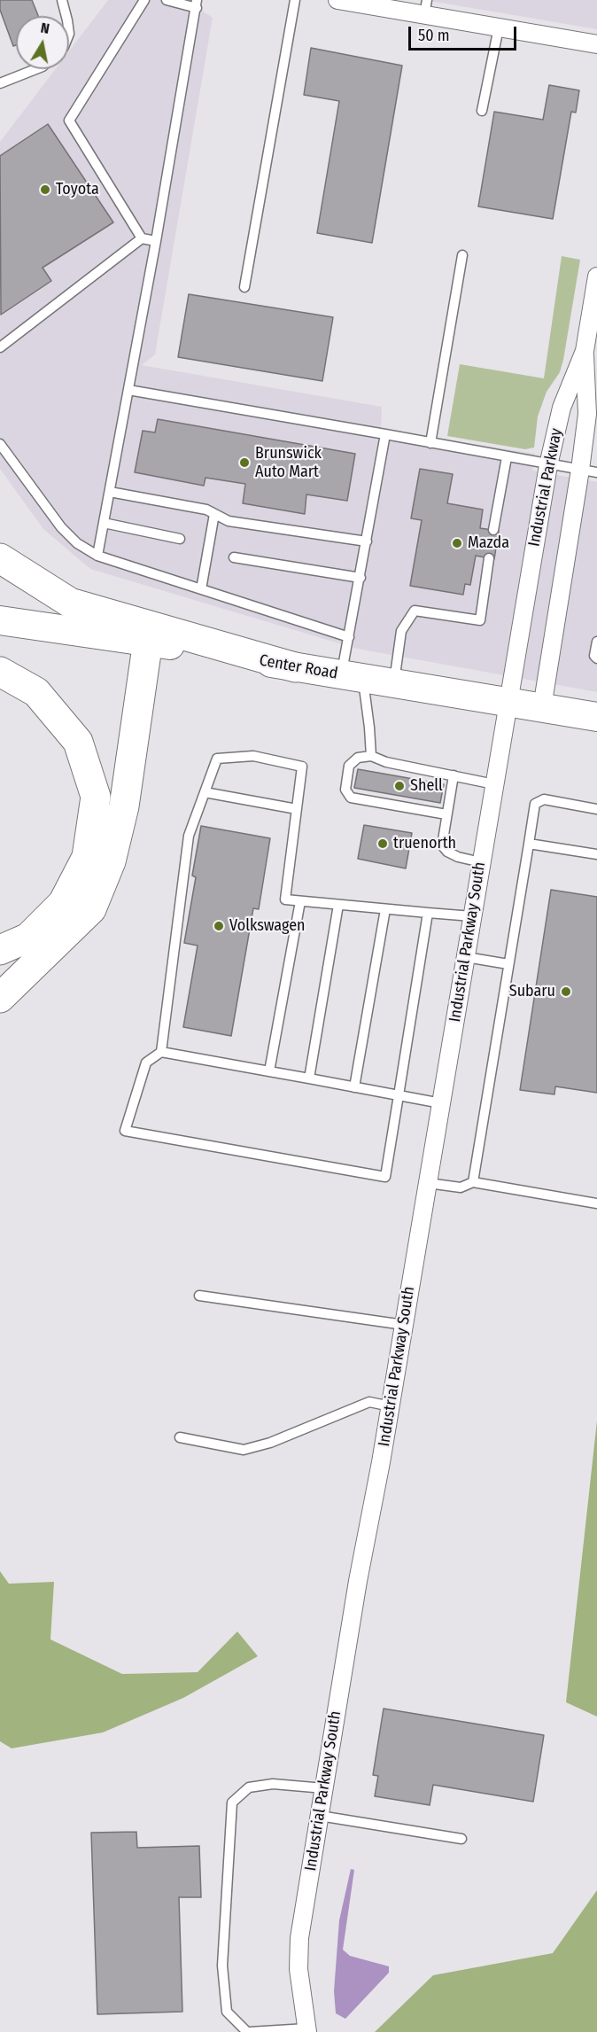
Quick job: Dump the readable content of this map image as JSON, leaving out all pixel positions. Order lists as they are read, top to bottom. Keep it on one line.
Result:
{"streets":{"main road":["Center Road"],"street":["Industrial Parkway","Industrial Parkway South"]},"crossings":[["Industrial Parkway","Center Road"],["Industrial Parkway","Industrial Parkway South"],["Center Road","Industrial Parkway South"]],"places":["Toyota","Brunswick Auto Mart","Mazda","Shell","truenorth","Volkswagen","Subaru"],"scale_bar":"50 m","north":"top"}
